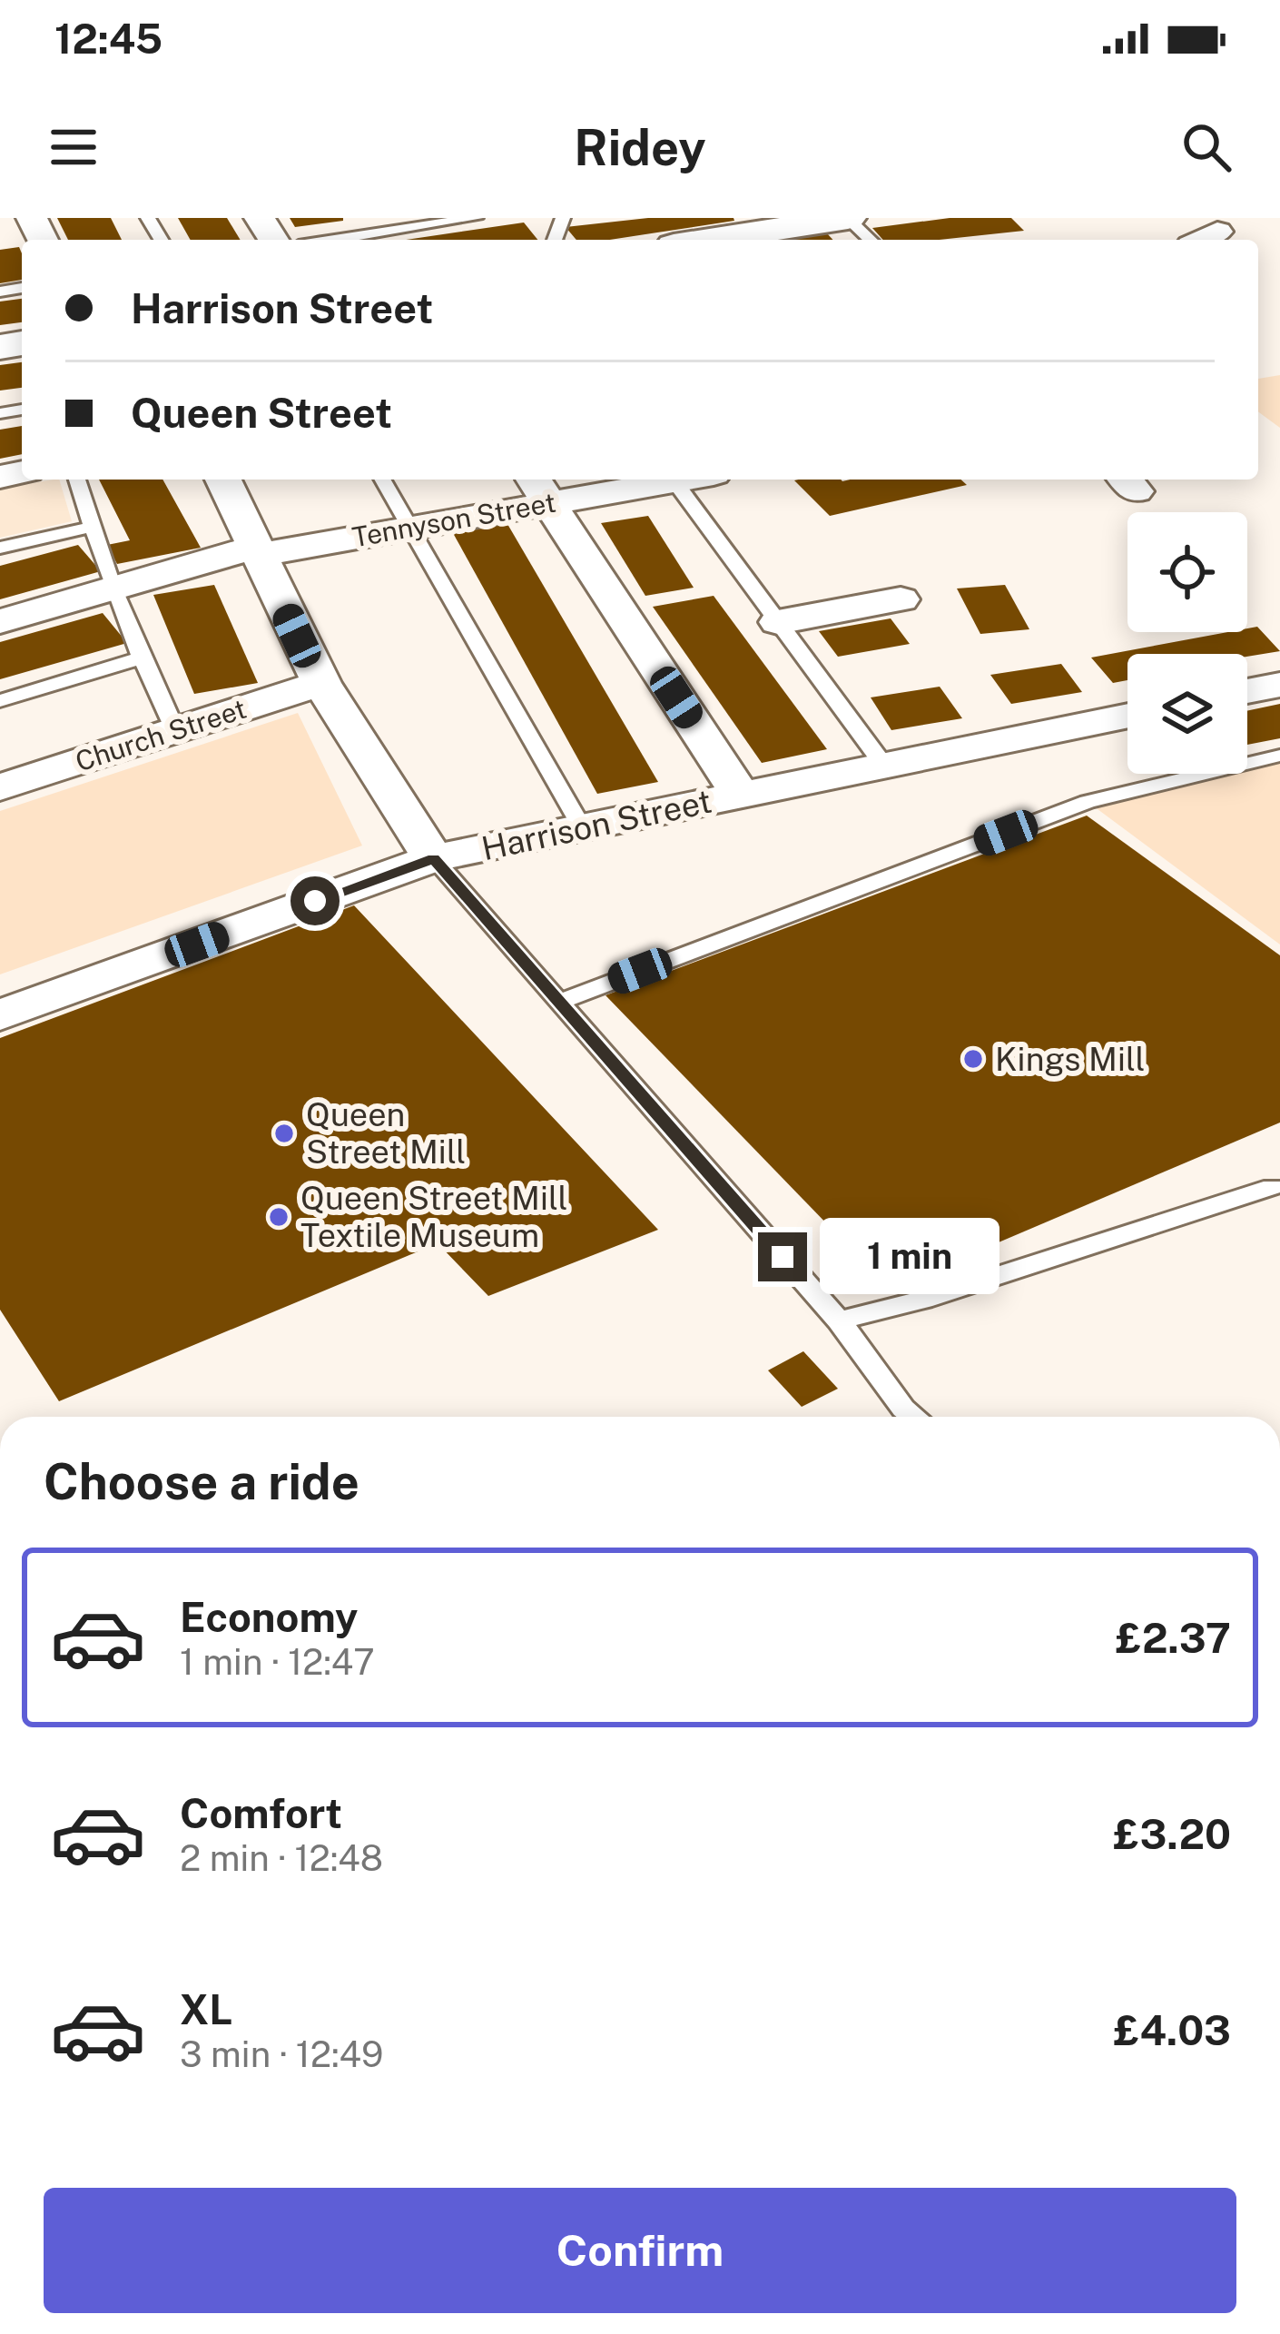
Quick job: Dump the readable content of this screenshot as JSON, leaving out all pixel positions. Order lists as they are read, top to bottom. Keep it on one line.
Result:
{"streets":{"street":["Tennyson Street","Church Street","Harrison Street"]},"places":["Kings Mill","Queen Street Mill","Queen Street Mill Textile Museum"],"page":{"status":"12:45","header":"Ridey","banner":["Harrison Street","Queen Street"],"bubble":"1 min","heading":"Choose a ride","list":[{"name":"Economy","note":"1 min · 12:47","value":"£2.37"},{"name":"Comfort","note":"2 min · 12:48","value":"£3.20"},{"name":"XL","note":"3 min · 12:49","value":"£4.03"}],"buttons":"Confirm"}}
